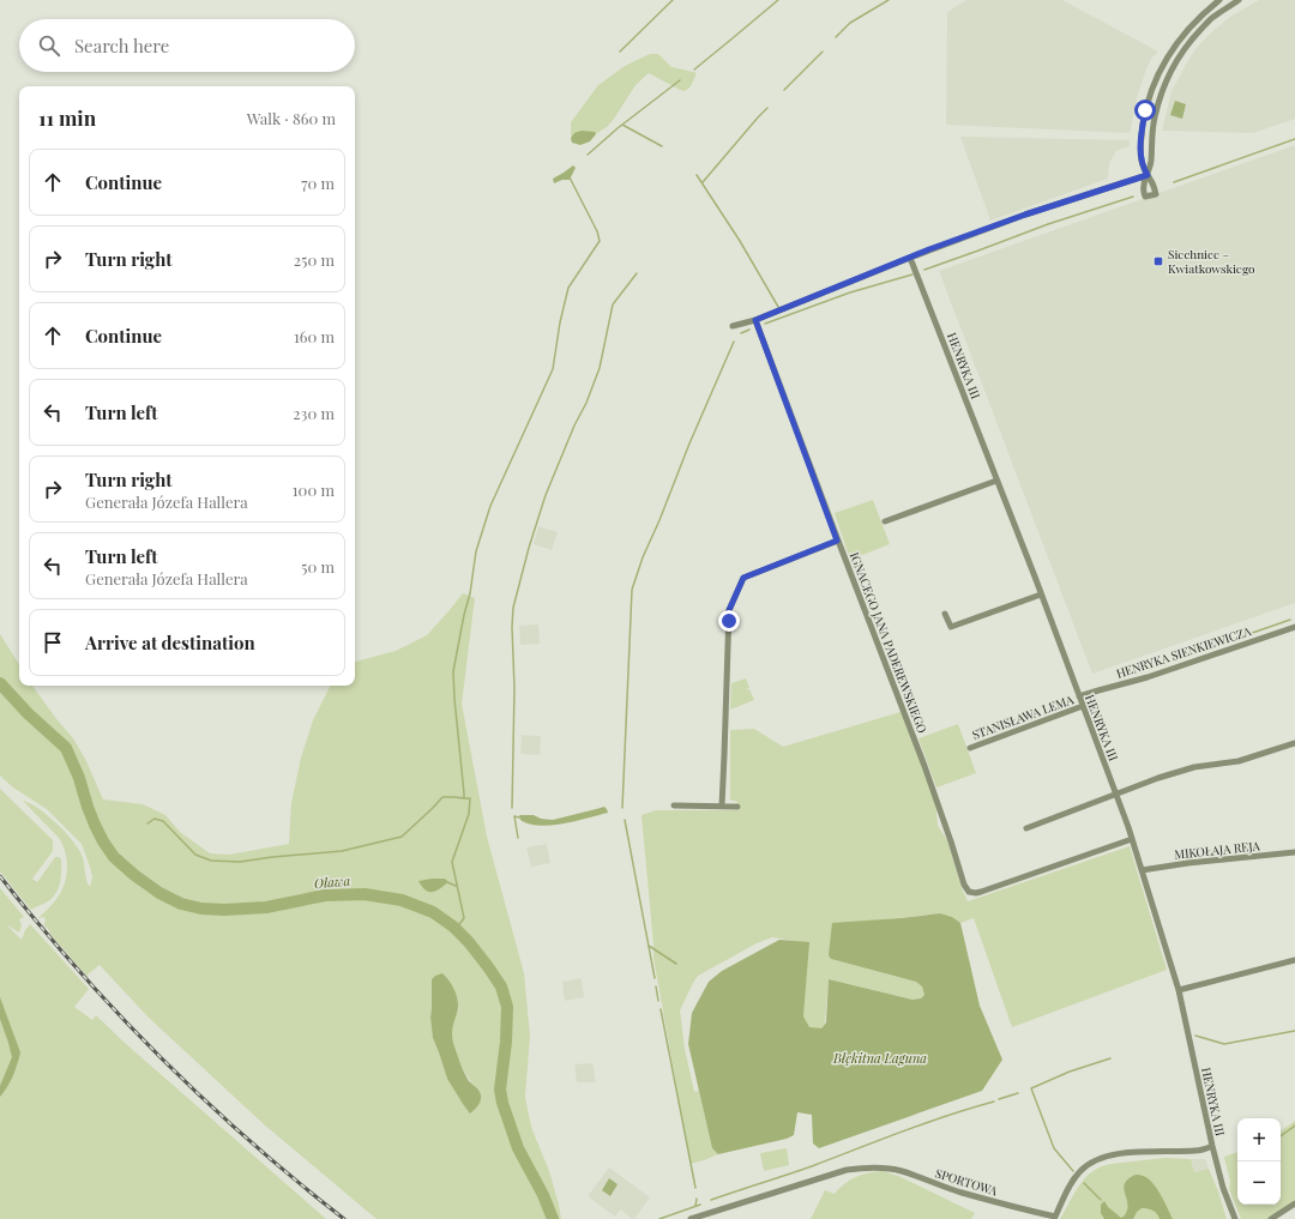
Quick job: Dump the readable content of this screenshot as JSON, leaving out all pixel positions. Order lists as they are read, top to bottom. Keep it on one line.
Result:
{"streets":{"street":["HENRYKA III","IGNACEGO JANA PADEREWSKIEGO","HENRYKA SIENKIEWICZA","STANISŁAWA LEMA","MIKOŁAJA REJA","SPORTOWA"]},"crossings":[["HENRYKA III","IGNACEGO JANA PADEREWSKIEGO"],["HENRYKA III","HENRYKA SIENKIEWICZA"],["HENRYKA III","STANISŁAWA LEMA"],["HENRYKA III","MIKOŁAJA REJA"],["HENRYKA III","SPORTOWA"]],"water":["Oława","Błękitna Laguna"],"places":{"transit":["Siechnice – Kwiatkowskiego"]},"page":{"search":"Search here","heading":["11 min","Walk · 860 m"],"list":[["Continue","70 m"],["Turn right","250 m"],["Continue","160 m"],["Turn left","230 m"],["Turn right","Generała Józefa Hallera","100 m"],["Turn left","Generała Józefa Hallera","50 m"],"Arrive at destination"],"map_buttons":["+","−"]}}
